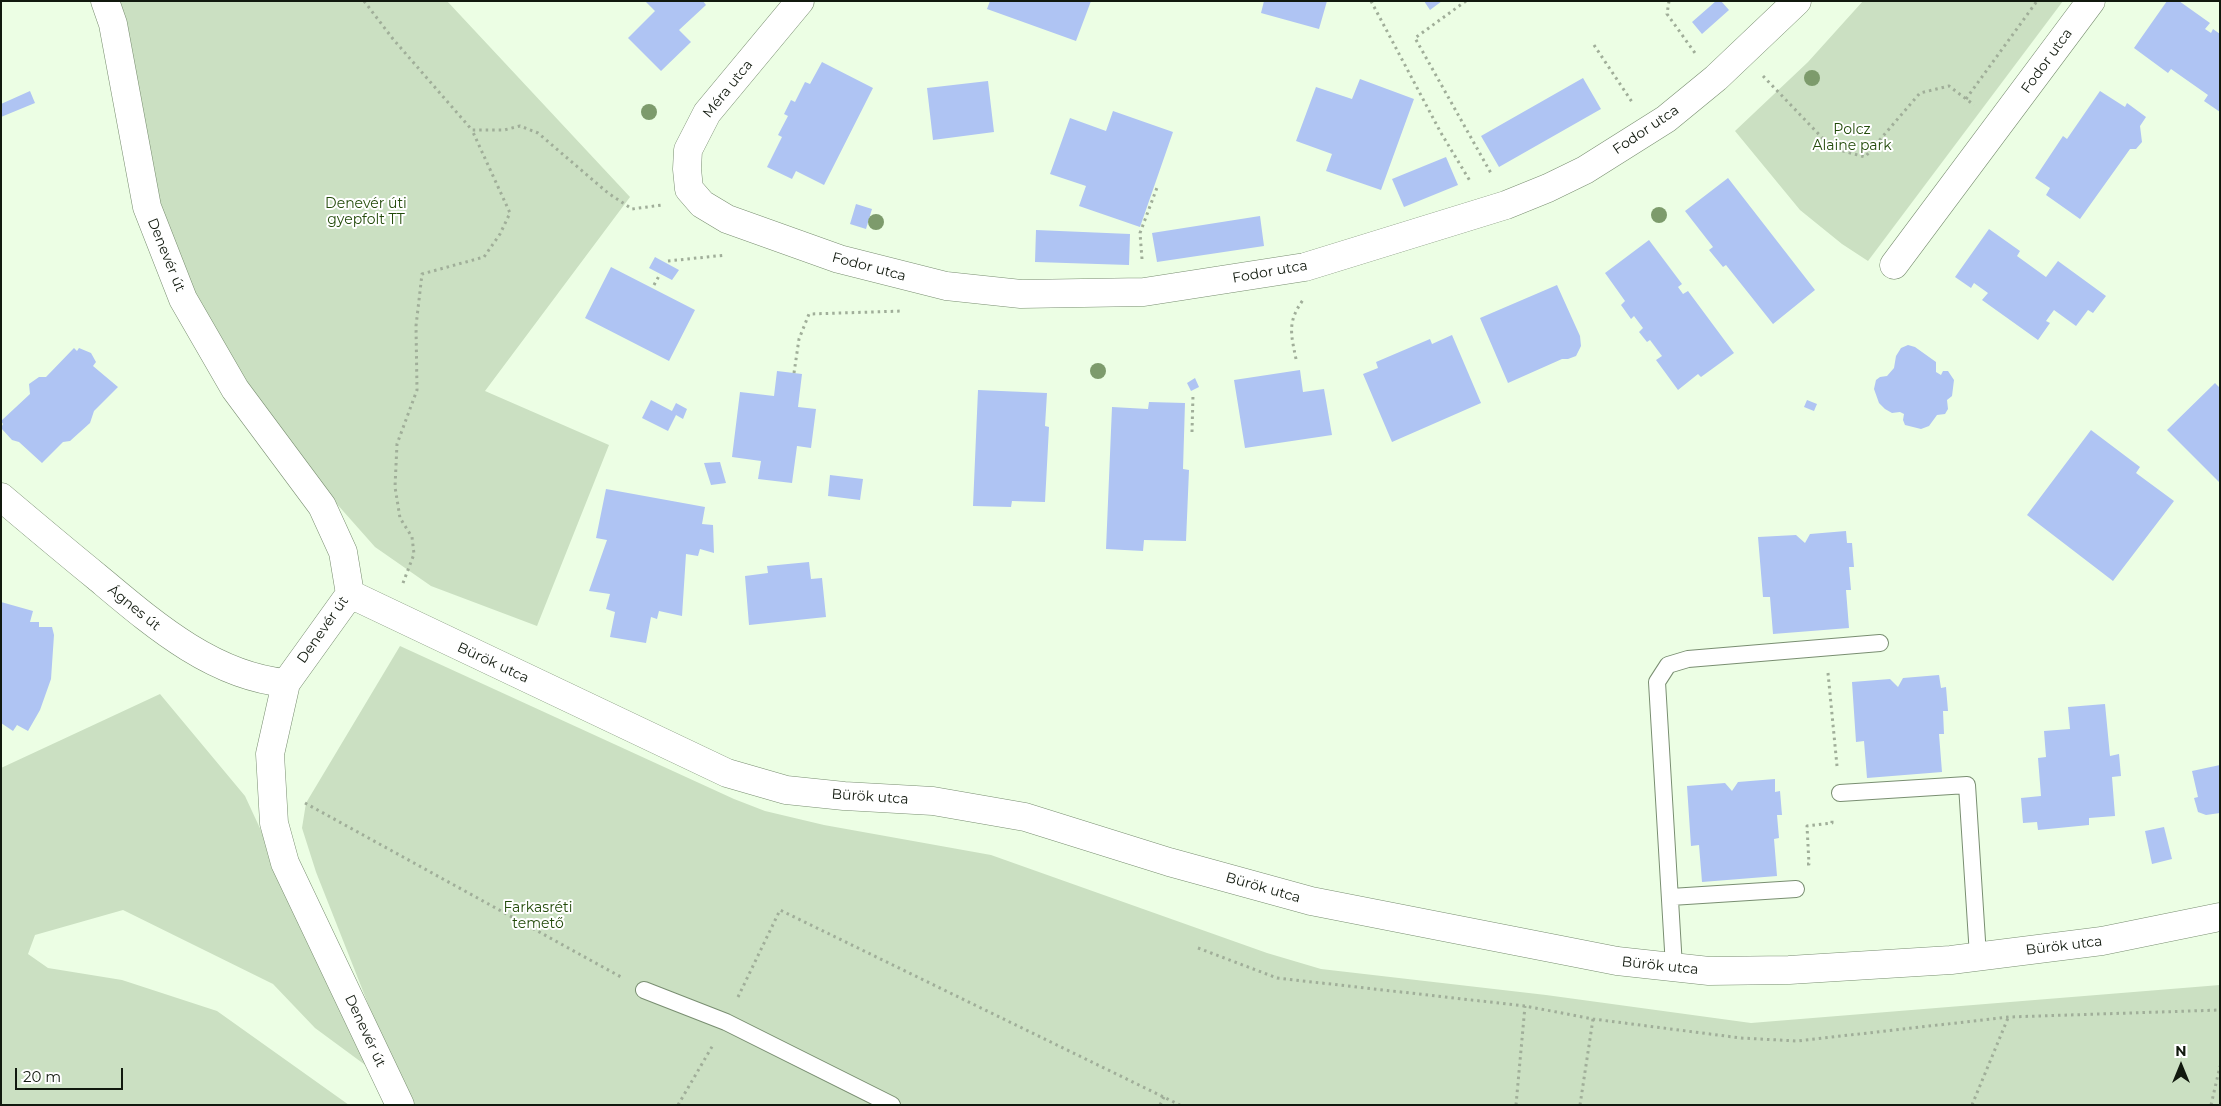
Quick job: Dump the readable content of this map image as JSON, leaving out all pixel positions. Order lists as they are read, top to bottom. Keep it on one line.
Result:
{"streets":{"street":["Fodor utca","Méra utca","Denevér út","Ágnes út","Bürök utca"]},"crossings":[["Fodor utca","Méra utca"],["Denevér út","Ágnes út"],["Denevér út","Bürök utca"]],"parks":["Polcz Alaine park","Denevér úti gyepfolt TT","Farkasréti temető"],"scale_bar":"20 m","north":"top"}
